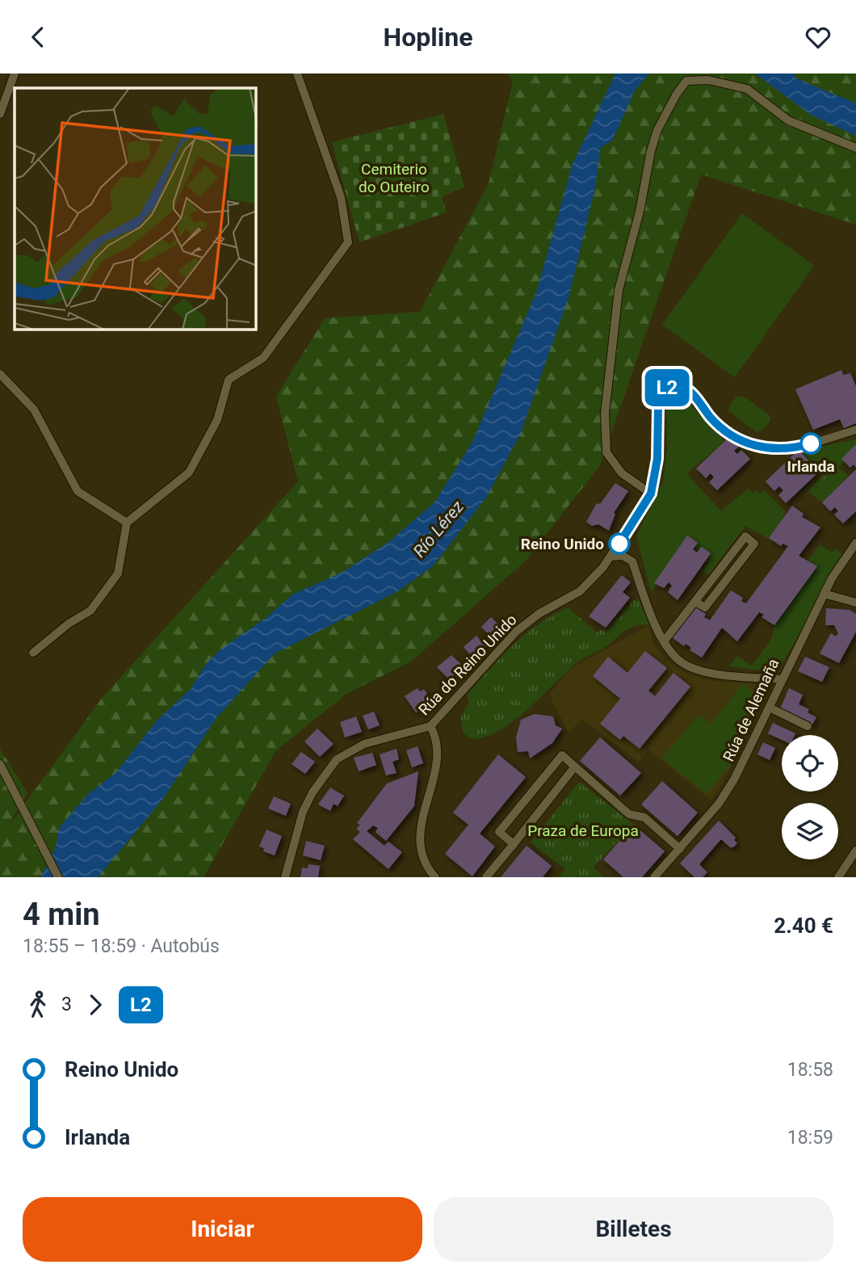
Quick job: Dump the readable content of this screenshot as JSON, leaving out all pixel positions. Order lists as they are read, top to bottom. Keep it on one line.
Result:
{"streets":{"street":["Rúa do Reino Unido","Rúa de Alemaña"]},"water":["Río Lérez"],"parks":["Cemiterio do Outeiro","Praza de Europa"],"places":["Irlanda","Reino Unido"],"lines":["bus line L2"],"page":{"header":"Hopline","on_map":"L2","heading":["4 min","18:55 – 18:59 · Autobús","2.40 €"],"legs":["3","L2"],"list":[{"name":"Reino Unido","value":"18:58"},{"name":"Irlanda","value":"18:59"}],"buttons":["Iniciar","Billetes"]}}
